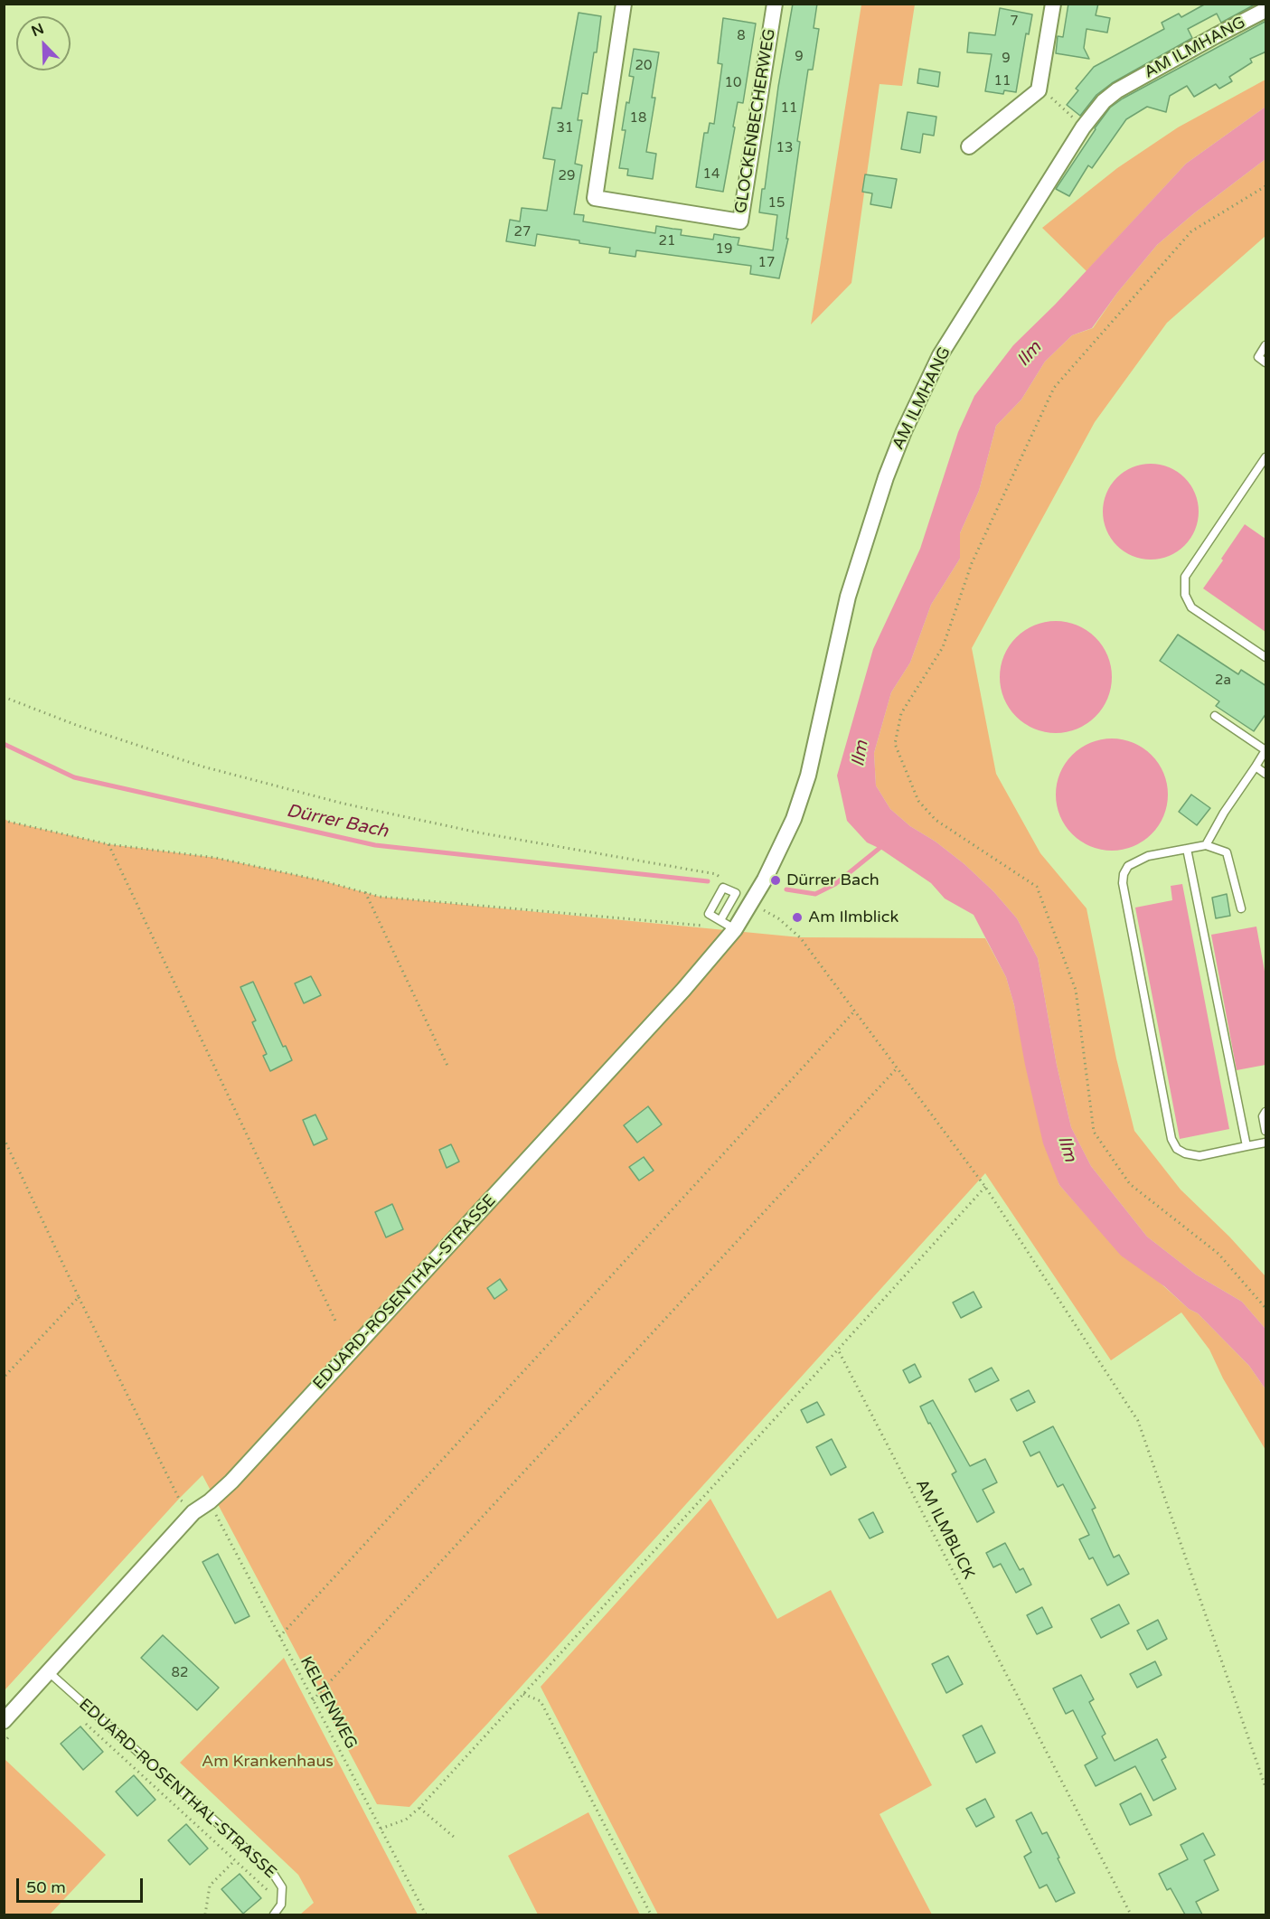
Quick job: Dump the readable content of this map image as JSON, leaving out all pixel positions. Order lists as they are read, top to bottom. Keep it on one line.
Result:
{"streets":{"street":["AM ILMHANG","GLOCKENBECHERWEG","EDUARD-ROSENTHAL-STRASSE"],"path":["AM ILMBLICK","KELTENWEG"]},"crossings":[["AM ILMHANG","EDUARD-ROSENTHAL-STRASSE"],["EDUARD-ROSENTHAL-STRASSE","KELTENWEG"]],"water":["Ilm","Dürrer Bach"],"parks":["Am Krankenhaus"],"places":["Dürrer Bach","Am Ilmblick"],"house_numbers":["7","8","9","9","20","11","10","11","18","31","13","14","29","15","27","21","19","17","2a","82"],"scale_bar":"50 m","north":"top left"}
